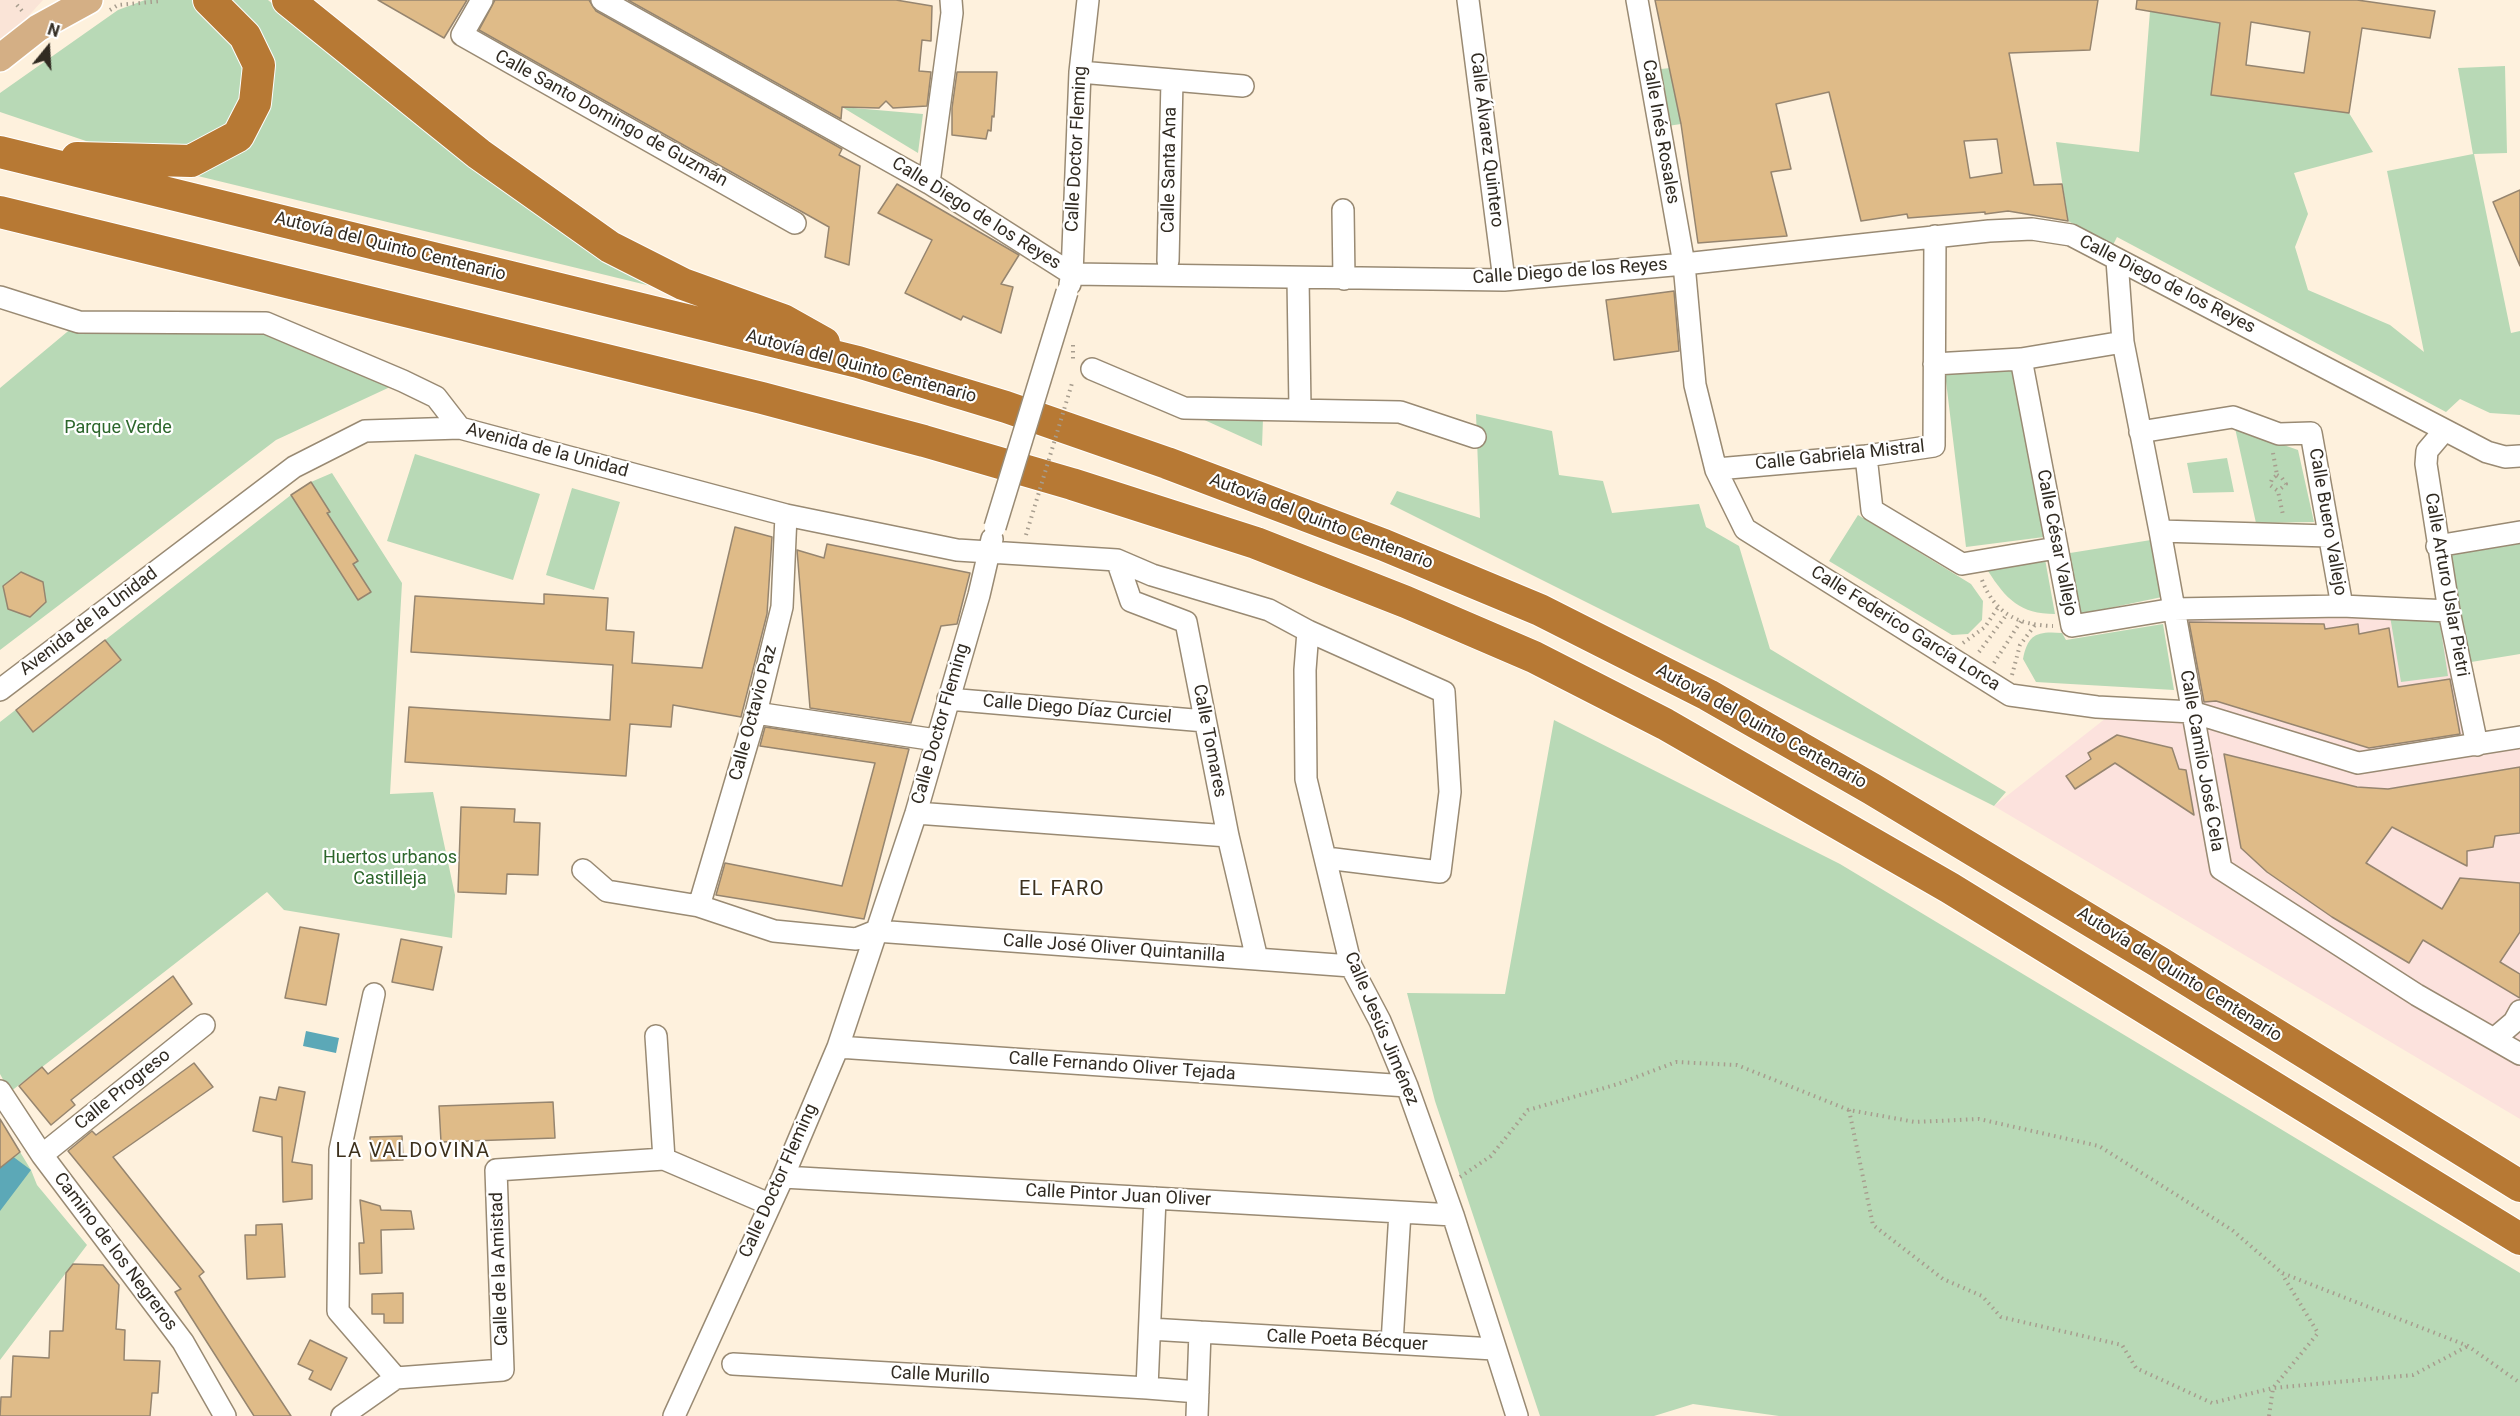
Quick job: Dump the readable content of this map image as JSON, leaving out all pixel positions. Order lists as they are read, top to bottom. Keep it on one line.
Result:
{"streets":{"highway":["Autovía del Quinto Centenario"],"street":["Calle Santo Domingo de Guzmán","Calle Inés Rosales","Calle Álvarez Quintero","Calle Doctor Fleming","Calle Santa Ana","Calle Diego de los Reyes","Avenida de la Unidad","Calle Gabriela Mistral","Calle Buero Vallejo","Calle César Vallejo","Calle Arturo Uslar Pietri","Calle Federico García Lorca","Calle Diego Díaz Curciel","Calle Octavio Paz","Calle Tomares","Calle Camilo José Cela","Calle José Oliver Quintanilla","Calle Jesús Jiménez","Calle Fernando Oliver Tejada","Calle Progreso","Calle Pintor Juan Oliver","Camino de los Negreros","Calle de la Amistad","Calle Poeta Bécquer","Calle Murillo"]},"crossings":[["Calle Inés Rosales","Calle Diego de los Reyes"],["Calle Inés Rosales","Calle Federico García Lorca"],["Calle Álvarez Quintero","Calle Diego de los Reyes"],["Calle Doctor Fleming","Calle Diego de los Reyes"],["Calle Doctor Fleming","Avenida de la Unidad"],["Calle Doctor Fleming","Calle Diego Díaz Curciel"],["Calle Doctor Fleming","Calle José Oliver Quintanilla"],["Calle Doctor Fleming","Calle Fernando Oliver Tejada"],["Calle Doctor Fleming","Calle Pintor Juan Oliver"],["Calle Doctor Fleming","Calle de la Amistad"],["Calle Diego de los Reyes","Calle Gabriela Mistral"],["Calle Diego de los Reyes","Calle Arturo Uslar Pietri"],["Calle Diego de los Reyes","Calle Federico García Lorca"],["Calle Diego de los Reyes","Calle Camilo José Cela"],["Avenida de la Unidad","Calle Octavio Paz"],["Avenida de la Unidad","Calle Tomares"],["Calle Gabriela Mistral","Calle Federico García Lorca"],["Calle Buero Vallejo","Calle Camilo José Cela"],["Calle César Vallejo","Calle Camilo José Cela"],["Calle Arturo Uslar Pietri","Calle Federico García Lorca"],["Calle Federico García Lorca","Calle Camilo José Cela"],["Calle Diego Díaz Curciel","Calle Tomares"],["Calle Octavio Paz","Calle José Oliver Quintanilla"],["Calle Tomares","Calle José Oliver Quintanilla"],["Calle José Oliver Quintanilla","Calle Jesús Jiménez"],["Calle Jesús Jiménez","Calle Fernando Oliver Tejada"],["Calle Jesús Jiménez","Calle Pintor Juan Oliver"],["Calle Jesús Jiménez","Calle Poeta Bécquer"],["Calle Progreso","Camino de los Negreros"]],"districts":["EL FARO","LA VALDOVINA"],"parks":["Parque Verde","Huertos urbanos Castilleja"],"north":"top"}
